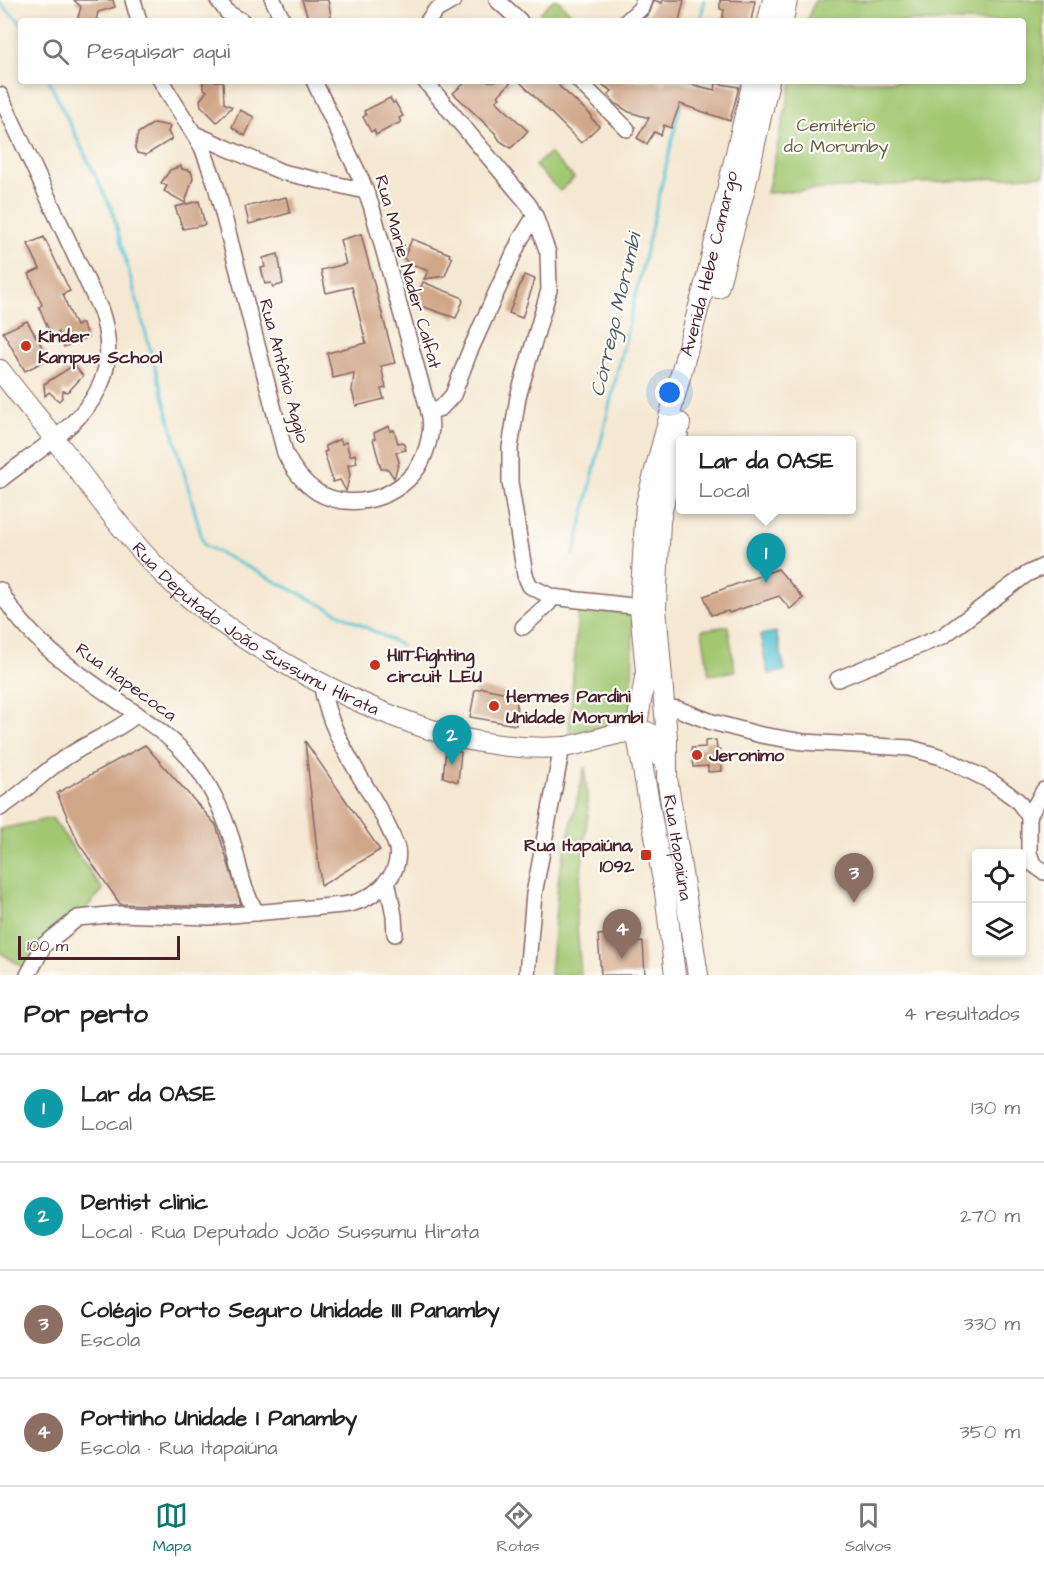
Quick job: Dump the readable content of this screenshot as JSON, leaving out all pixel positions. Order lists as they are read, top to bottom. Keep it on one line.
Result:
{"streets":{"main road":["Avenida Hebe Camargo","Rua Deputado João Sussumu Hirata","Rua Itapaiúna"],"street":["Rua Marie Nader Calfat","Rua Antônio Aggio","Rua Itapecoca"]},"crossings":[["Avenida Hebe Camargo","Rua Deputado João Sussumu Hirata"],["Avenida Hebe Camargo","Rua Itapaiúna"],["Rua Marie Nader Calfat","Rua Antônio Aggio"],["Rua Deputado João Sussumu Hirata","Rua Itapaiúna"]],"water":["Córrego Morumbi"],"parks":["Cemitério do Morumby"],"places":{"other":["Kinder Kampus School","HIITfighting circuit LEU","Hermes Pardini Unidade Morumbi","Jeronimo"],"transit":["Rua Itapaiúna, 1092"]},"scale_bar":"100 m","page":{"search":"Pesquisar aqui","popup":["Lar da OASE","Local"],"pins":["1","2","3","4"],"scale":"100 m","heading":["Por perto","4 resultados"],"list":[{"mark":"1","name":"Lar da OASE","note":"Local","value":"130 m"},{"mark":"2","name":"Dentist clinic","note":"Local · Rua Deputado João Sussumu Hirata","value":"270 m"},{"mark":"3","name":"Colégio Porto Seguro Unidade III Panamby","note":"Escola","value":"330 m"},{"mark":"4","name":"Portinho Unidade I Panamby","note":"Escola · Rua Itapaiúna","value":"350 m"}],"nav":["Mapa","Rotas","Salvos"]}}
